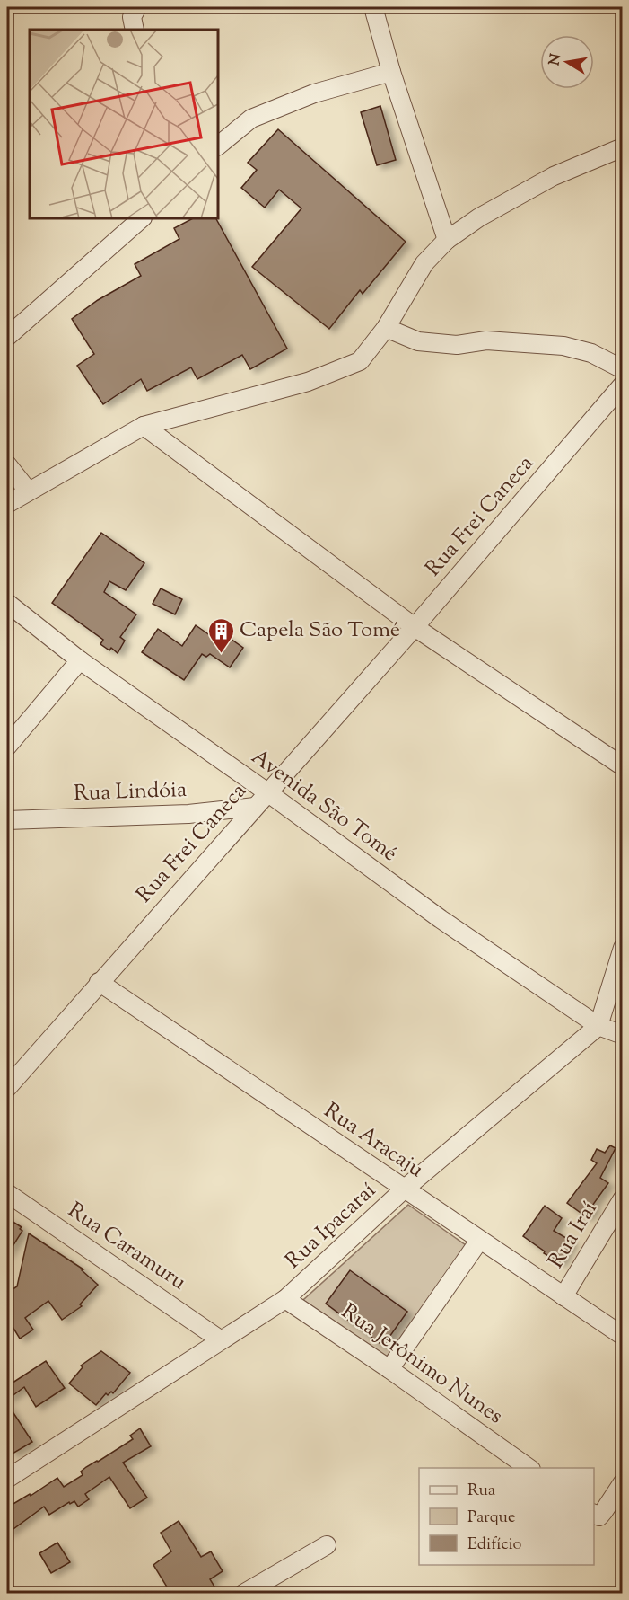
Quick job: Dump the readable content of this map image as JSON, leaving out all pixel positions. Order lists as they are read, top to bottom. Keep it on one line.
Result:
{"streets":{"street":["Rua Frei Caneca","Rua Lindóia","Avenida São Tomé","Rua Aracaju","Rua Ipacaraí","Rua Iraí","Rua Caramuru","Rua Jerônimo Nunes"]},"crossings":[["Rua Frei Caneca","Rua Lindóia"],["Rua Frei Caneca","Avenida São Tomé"],["Rua Frei Caneca","Rua Aracaju"],["Avenida São Tomé","Rua Ipacaraí"],["Rua Aracaju","Rua Ipacaraí"],["Rua Aracaju","Rua Iraí"],["Rua Ipacaraí","Rua Caramuru"],["Rua Ipacaraí","Rua Jerônimo Nunes"]],"places":{"building":["Capela São Tomé"]},"legend":["Rua","Parque","Edifício"],"north":"left"}
